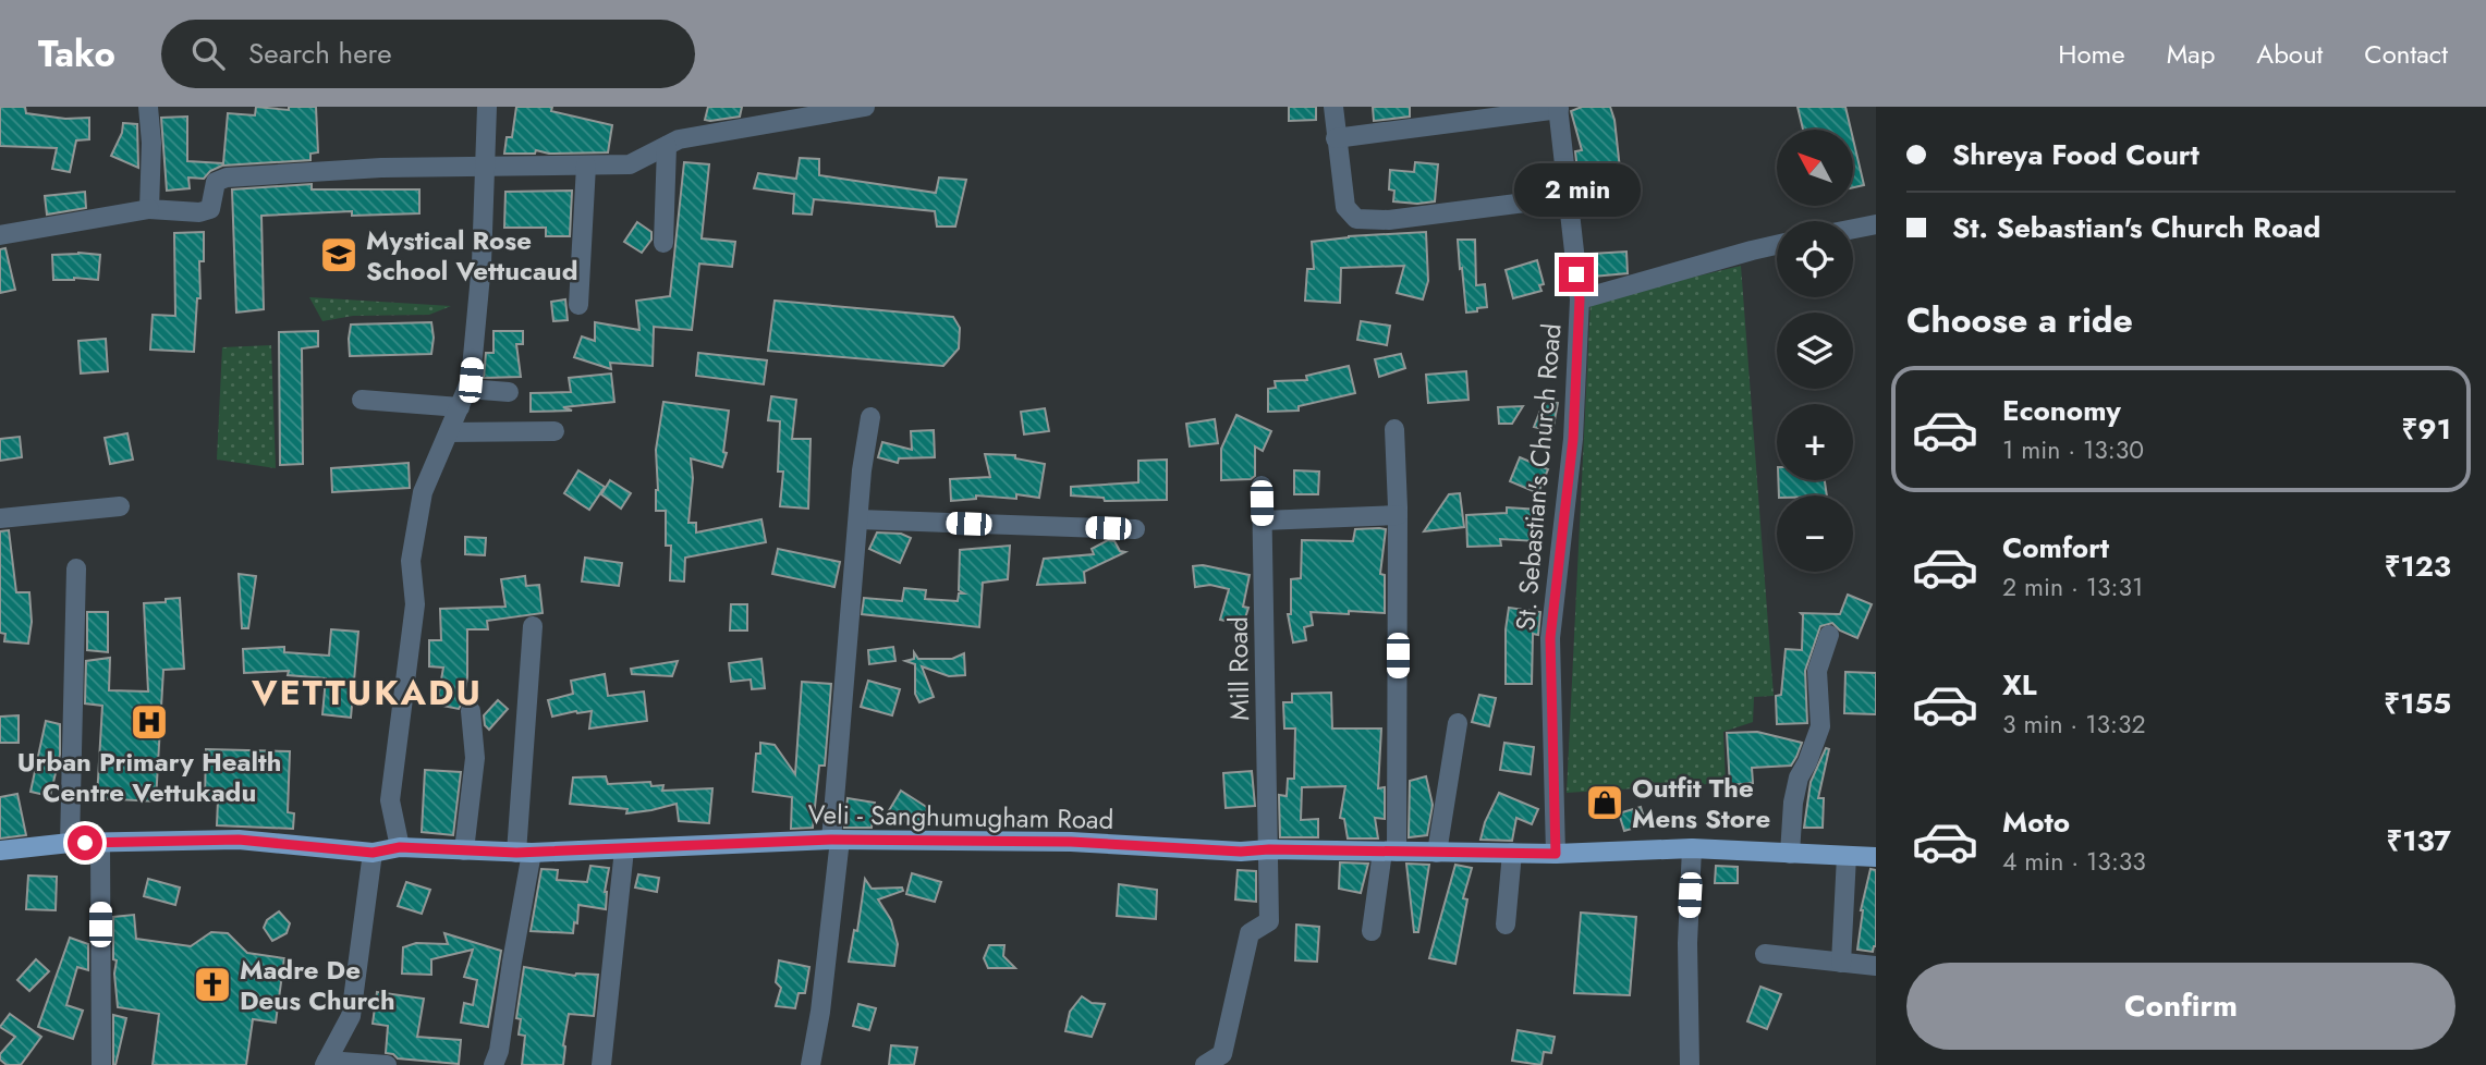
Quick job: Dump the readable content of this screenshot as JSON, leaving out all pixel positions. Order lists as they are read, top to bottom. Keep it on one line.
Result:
{"streets":{"main road":["Veli - Sanghumugham Road"],"street":["St. Sebastian's Church Road","Mill Road"]},"crossings":[["St. Sebastian's Church Road","Veli - Sanghumugham Road"],["Mill Road","Veli - Sanghumugham Road"]],"districts":["VETTUKADU"],"places":{"school or university":["Mystical Rose School Vettucaud"],"hospital":["Urban Primary Health Centre Vettukadu"],"shop":["Outfit The Mens Store"],"church":["Madre De Deus Church"]},"north":"top left","page":{"header":"Tako","search":"Search here","nav":["Home","Map","About","Contact"],"banner":["Shreya Food Court","St. Sebastian's Church Road"],"map_buttons":["+","−"],"bubble":"2 min","heading":"Choose a ride","list":[{"name":"Economy","note":"1 min · 13:30","value":"₹91"},{"name":"Comfort","note":"2 min · 13:31","value":"₹123"},{"name":"XL","note":"3 min · 13:32","value":"₹155"},{"name":"Moto","note":"4 min · 13:33","value":"₹137"}],"buttons":"Confirm"}}
